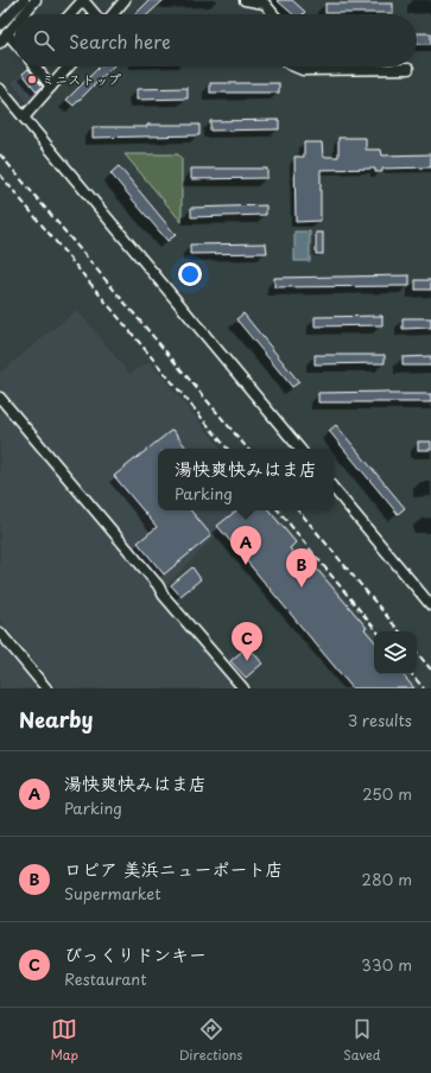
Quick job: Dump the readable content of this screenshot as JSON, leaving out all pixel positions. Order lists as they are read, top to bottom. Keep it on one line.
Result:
{"places":["ミニストップ"],"page":{"search":"Search here","popup":["湯快爽快みはま店","Parking"],"pins":["A","B","C"],"heading":["Nearby","3 results"],"list":[{"mark":"A","name":"湯快爽快みはま店","note":"Parking","value":"250 m"},{"mark":"B","name":"ロピア 美浜ニューポート店","note":"Supermarket","value":"280 m"},{"mark":"C","name":"びっくりドンキー","note":"Restaurant","value":"330 m"}],"nav":["Map","Directions","Saved"]}}
